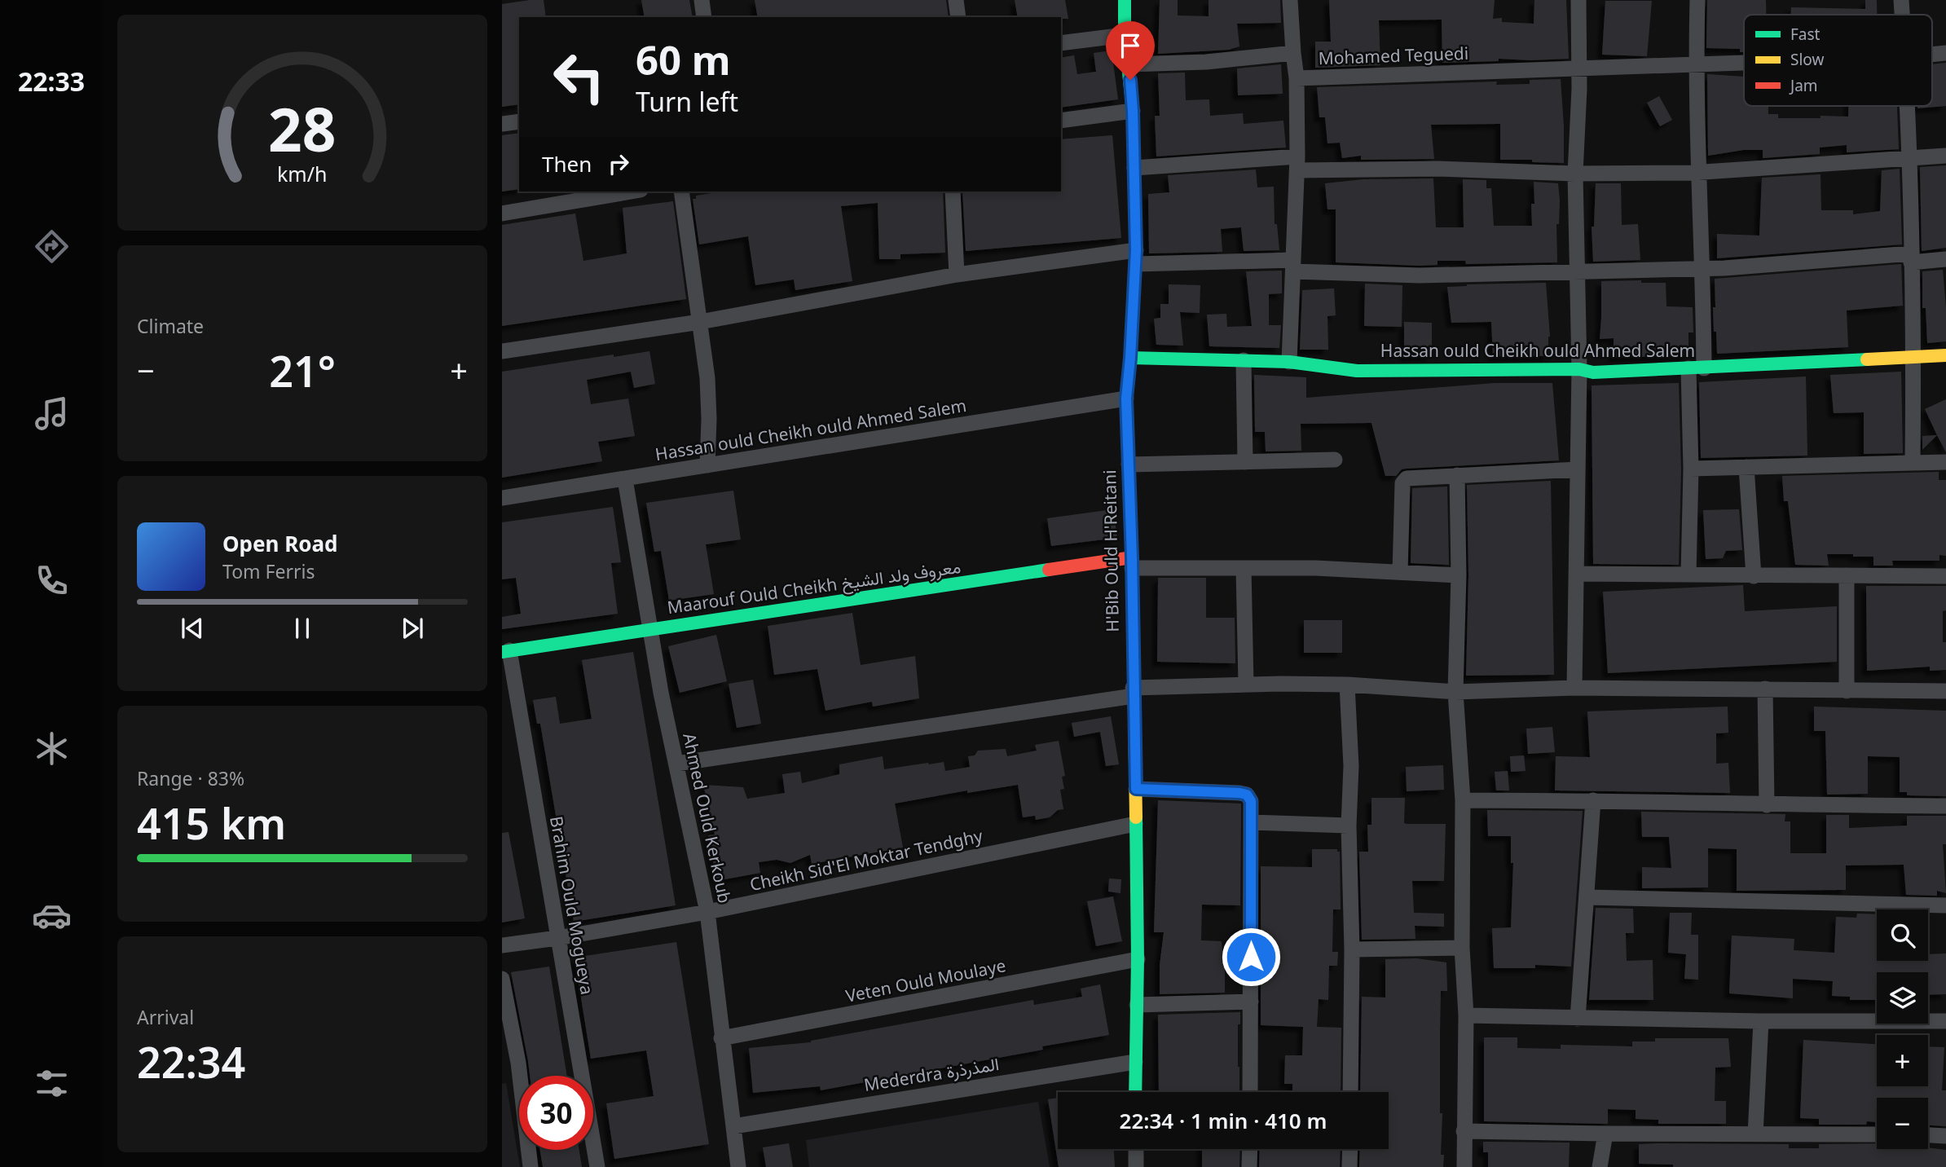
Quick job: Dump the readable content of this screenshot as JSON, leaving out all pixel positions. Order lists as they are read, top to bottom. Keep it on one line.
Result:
{"streets":{"street":["Mohamed Teguedi","Hassan ould Cheikh ould Ahmed Salem","H'Bib Ould H'Reitani","Maarouf Ould Cheikh معروف ولد الشيخ","Ahmed Ould Kerkoub","Cheikh Sid'El Moktar Tendghy","Brahim Ould Mogueya","Veten Ould Moulaye","Mederdra المذرذرة"]},"crossings":[["Mohamed Teguedi","H'Bib Ould H'Reitani"],["Hassan ould Cheikh ould Ahmed Salem","H'Bib Ould H'Reitani"],["Hassan ould Cheikh ould Ahmed Salem","Ahmed Ould Kerkoub"],["H'Bib Ould H'Reitani","Maarouf Ould Cheikh معروف ولد الشيخ"],["H'Bib Ould H'Reitani","Cheikh Sid'El Moktar Tendghy"],["H'Bib Ould H'Reitani","Veten Ould Moulaye"],["H'Bib Ould H'Reitani","Mederdra المذرذرة"],["Maarouf Ould Cheikh معروف ولد الشيخ","Ahmed Ould Kerkoub"],["Maarouf Ould Cheikh معروف ولد الشيخ","Brahim Ould Mogueya"],["Ahmed Ould Kerkoub","Cheikh Sid'El Moktar Tendghy"],["Ahmed Ould Kerkoub","Veten Ould Moulaye"],["Ahmed Ould Kerkoub","Mederdra المذرذرة"],["Cheikh Sid'El Moktar Tendghy","Brahim Ould Mogueya"]],"legend":["Fast","Slow","Jam"],"page":{"tabs":"22:33","turn":["60 m","Turn left"],"then":"Then","tile":["Climate",["Range · 83%","415 km"],["Arrival","22:34"]],"heat":["−","21°","+"],"song":["Open Road","Tom Ferris"],"map_buttons":["+","−"],"limit":"30","trip":"22:34 · 1 min · 410 m","gauge":["28","km/h"]}}
